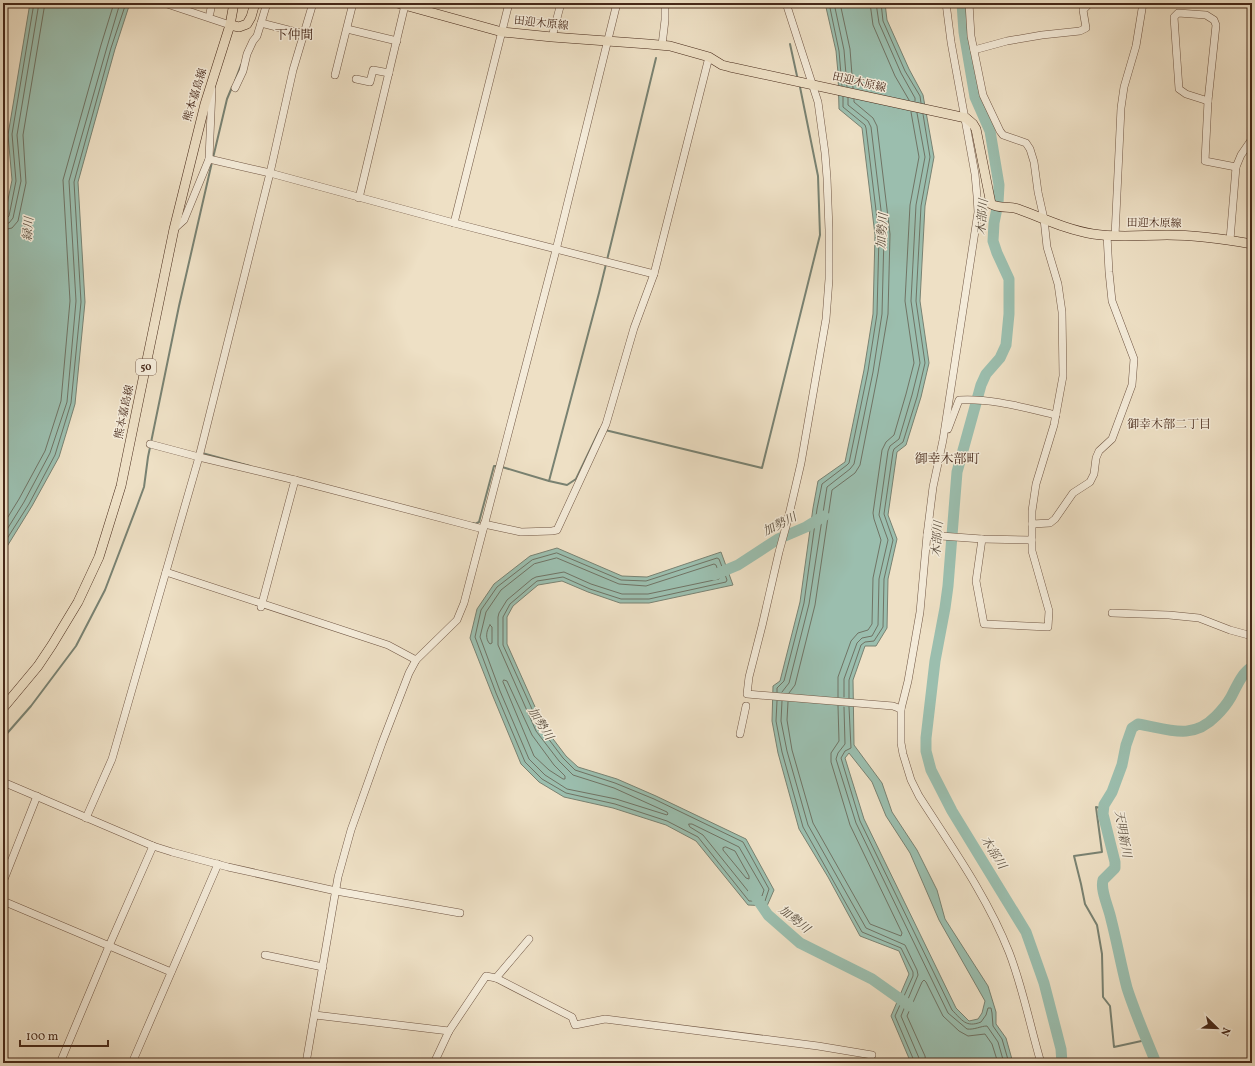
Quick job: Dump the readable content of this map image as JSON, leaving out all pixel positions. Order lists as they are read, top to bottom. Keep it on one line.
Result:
{"streets":{"main road":["田迎木原線","熊本嘉島線","50"]},"districts":["下仲間","御幸木部二丁目","御幸木部町"],"water":["木部川","緑川","加勢川","天明新川"],"scale_bar":"100 m","north":"bottom right"}
